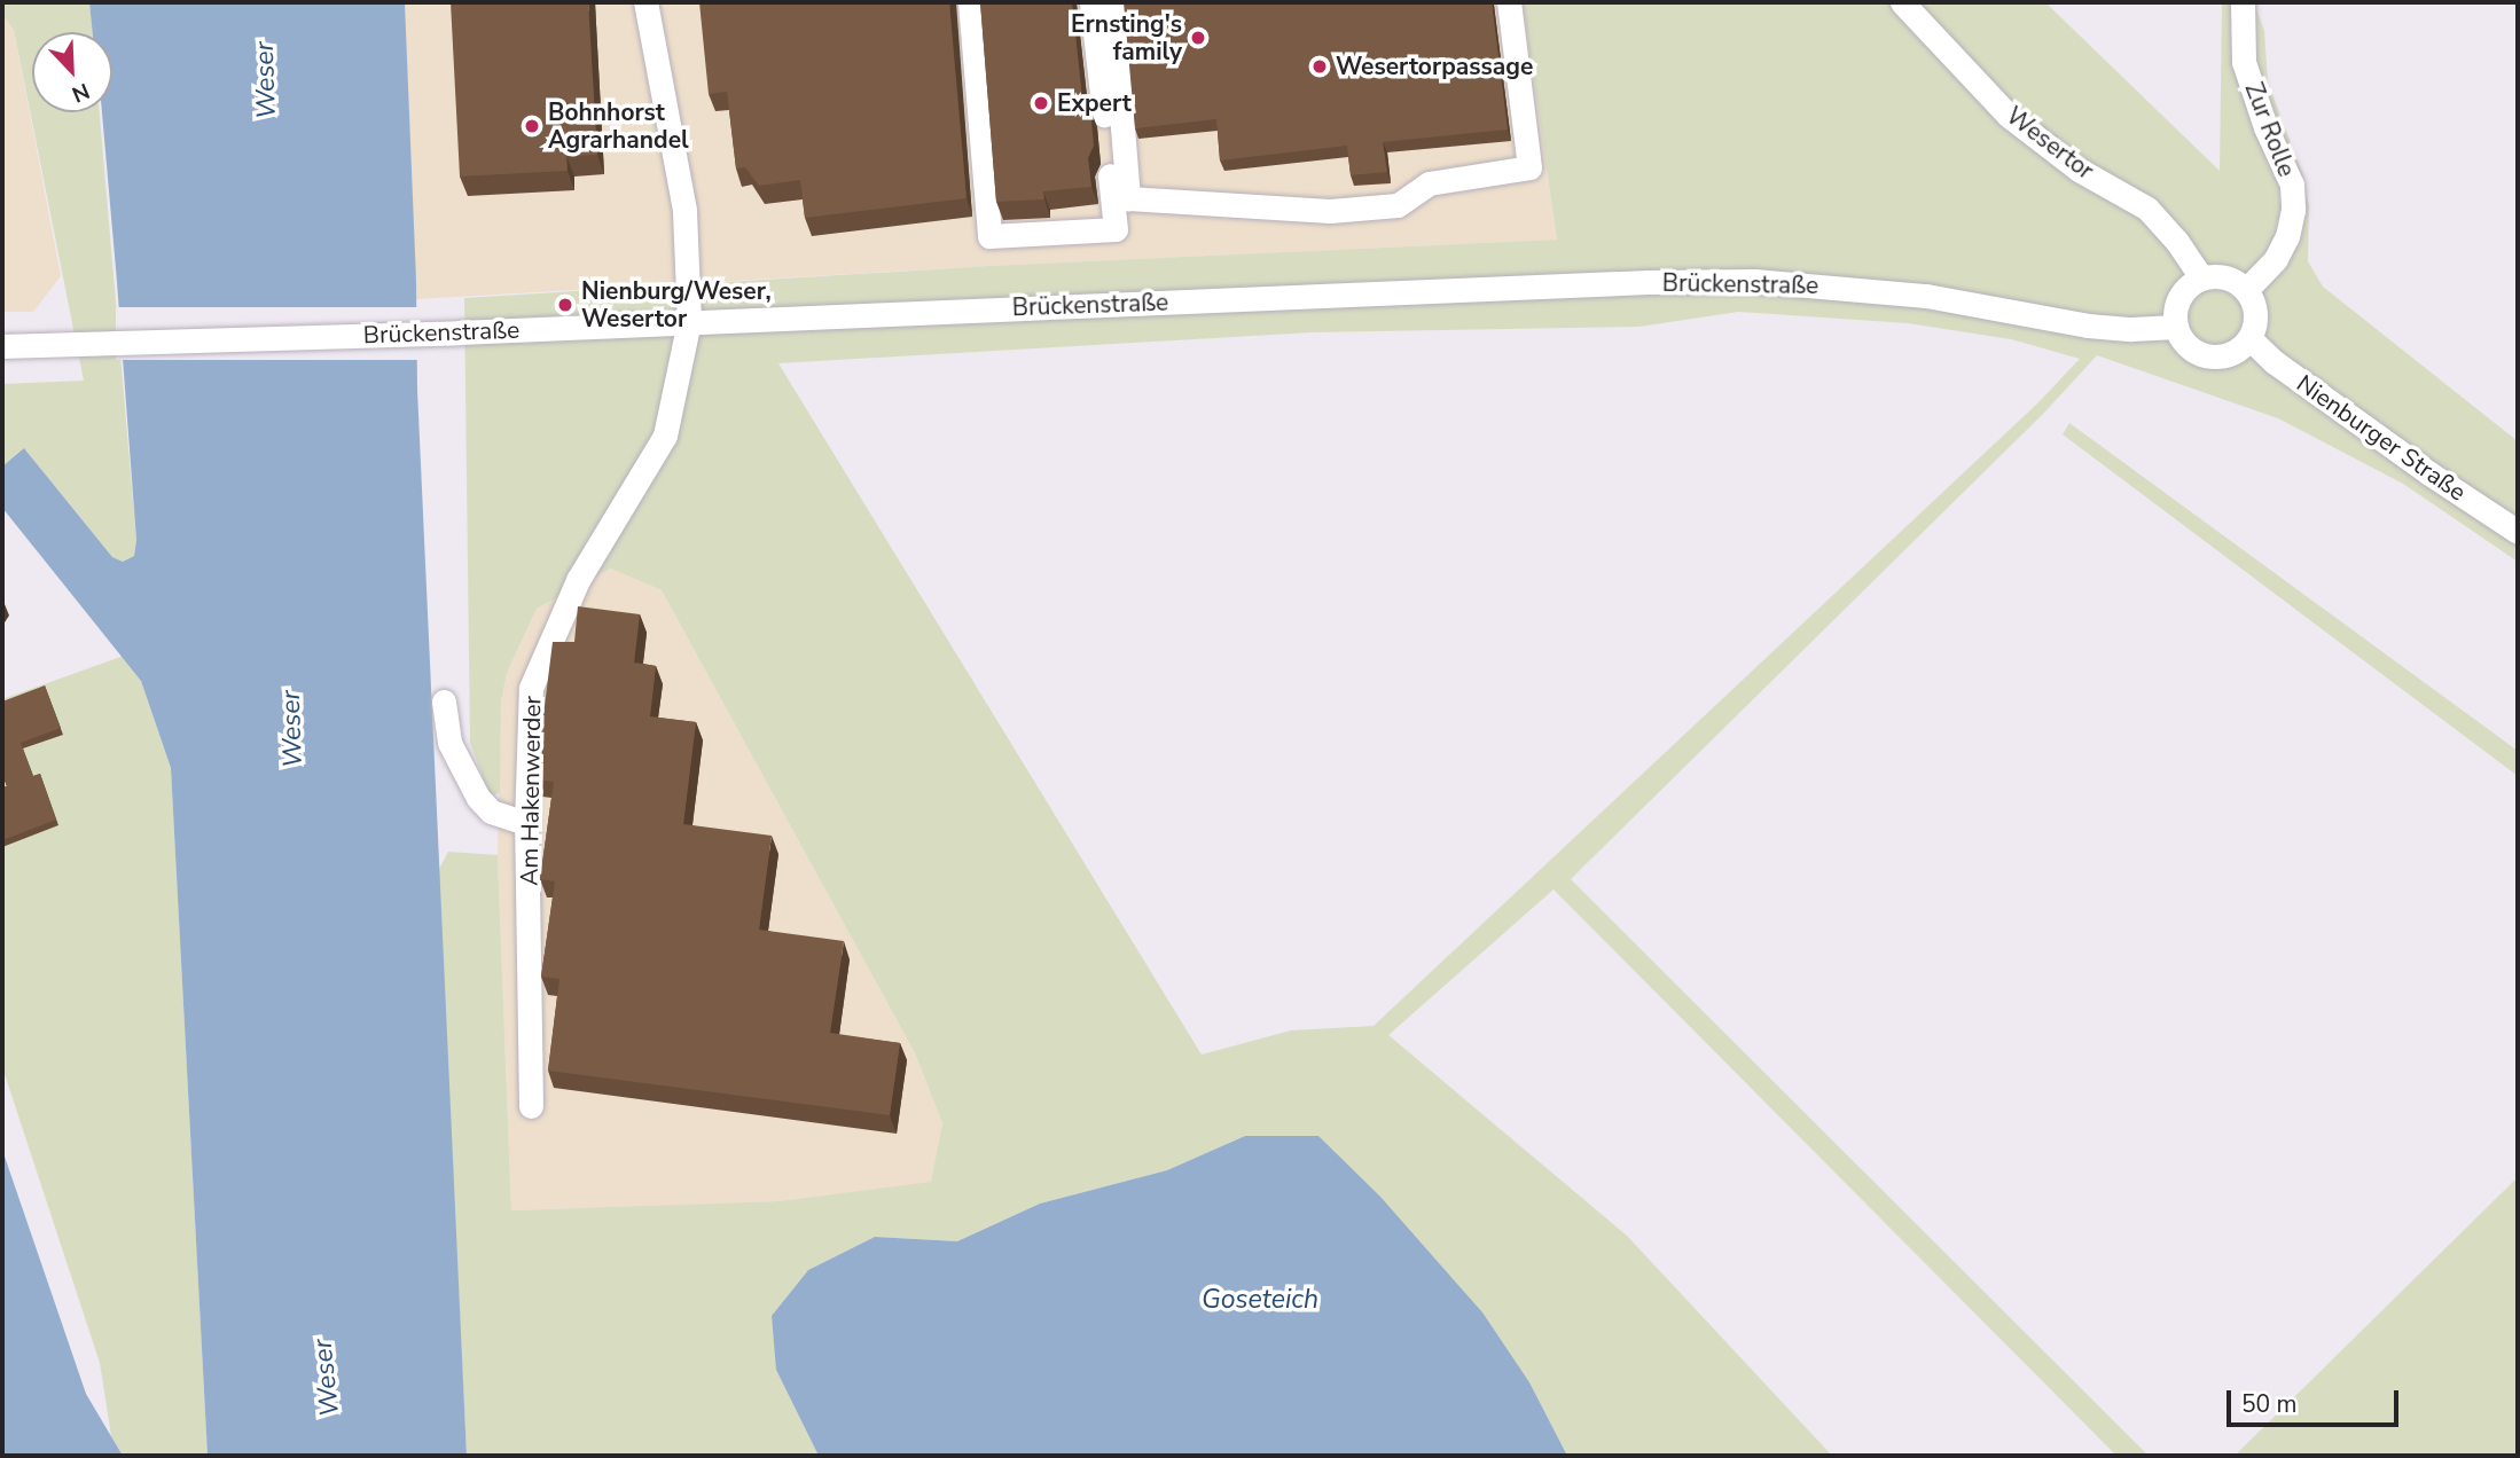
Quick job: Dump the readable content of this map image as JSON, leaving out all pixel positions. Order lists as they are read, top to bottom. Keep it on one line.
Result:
{"streets":{"street":["Zur Rolle","Wesertor","Brückenstraße","Nienburger Straße","Am Hakenwerder"]},"crossings":[["Zur Rolle","Wesertor"],["Zur Rolle","Brückenstraße"],["Zur Rolle","Nienburger Straße"],["Wesertor","Brückenstraße"],["Wesertor","Nienburger Straße"],["Brückenstraße","Nienburger Straße"],["Brückenstraße","Am Hakenwerder"]],"water":["Weser","Goseteich"],"places":["Ernsting's family","Wesertorpassage","Expert","Bohnhorst Agrarhandel","Nienburg/Weser, Wesertor"],"scale_bar":"50 m","north":"bottom right"}
